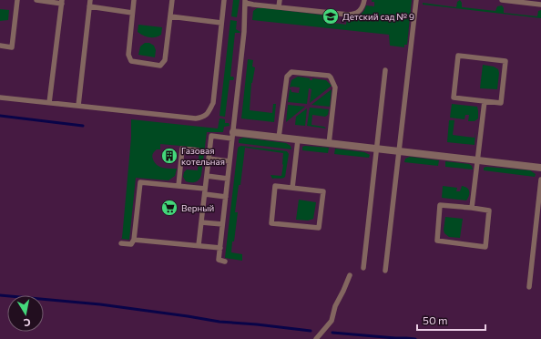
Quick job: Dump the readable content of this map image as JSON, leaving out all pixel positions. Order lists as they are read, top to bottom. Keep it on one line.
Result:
{"places":{"school or university":["Детский сад № 9"],"building":["Газовая котельная"],"supermarket":["Верный"]},"scale_bar":"50 m","north":"bottom"}
